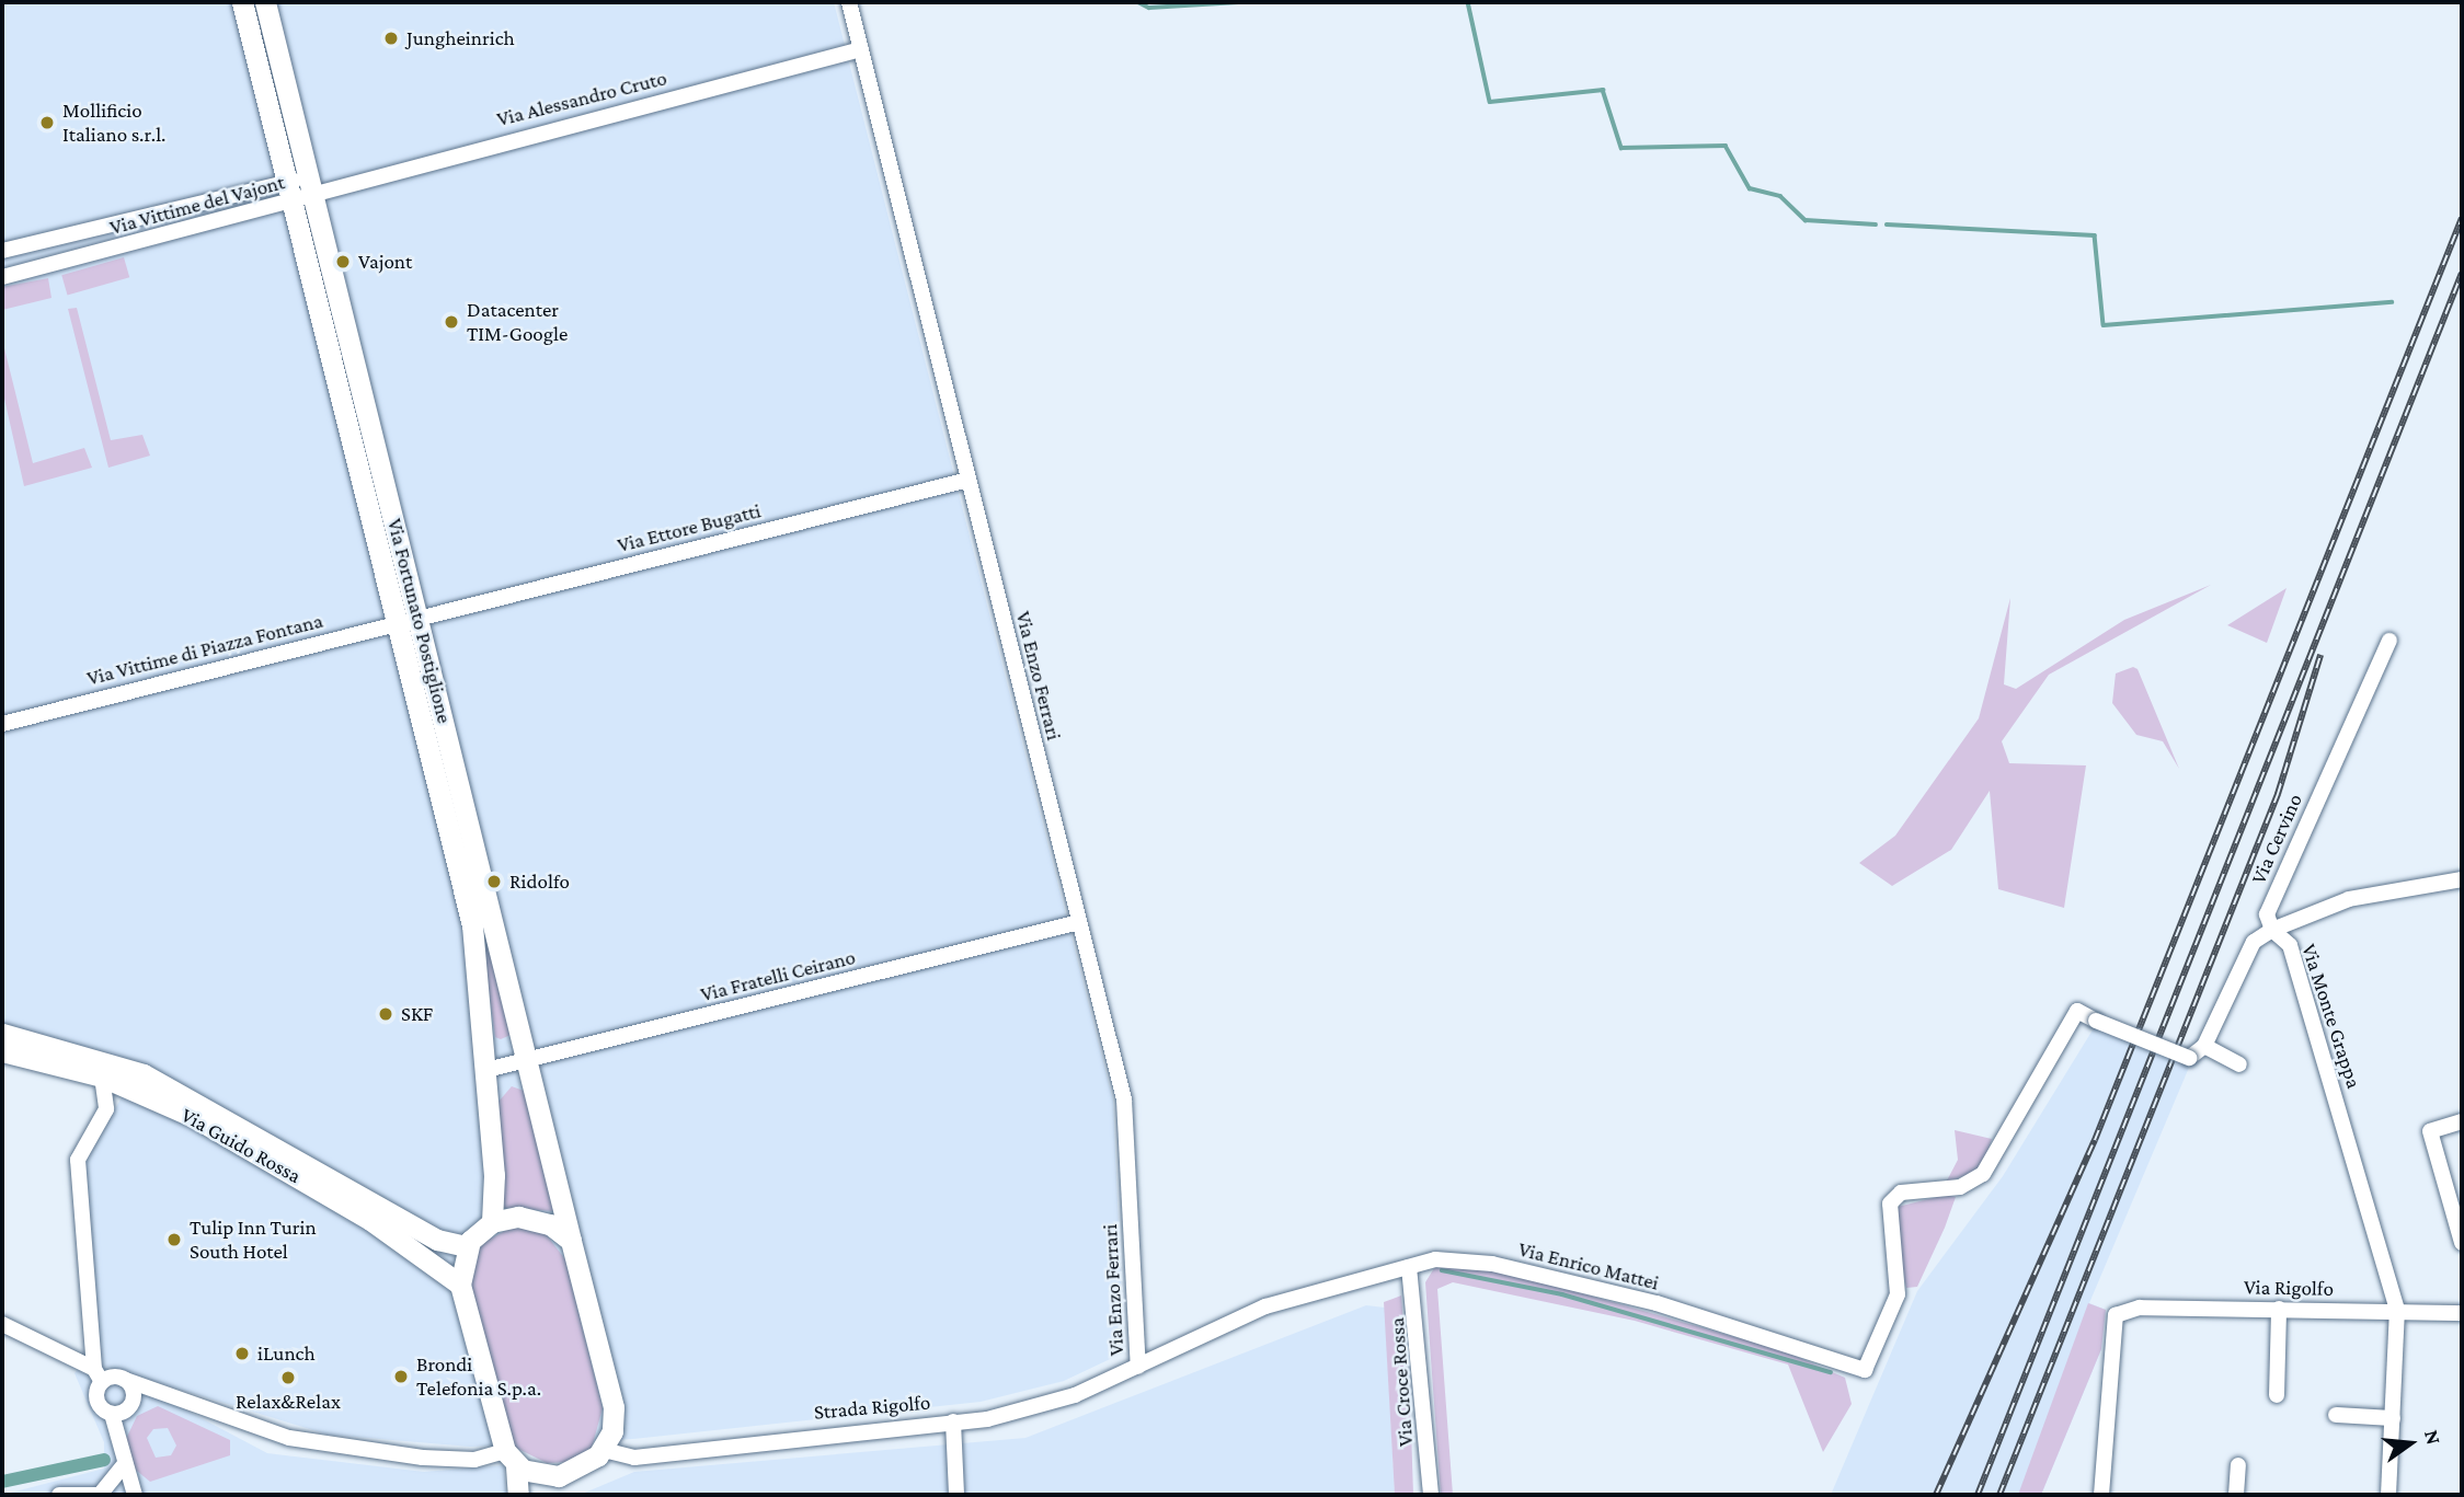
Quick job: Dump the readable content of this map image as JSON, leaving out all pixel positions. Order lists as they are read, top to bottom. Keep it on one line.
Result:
{"streets":{"street":["Via Alessandro Cruto","Via Vittime del Vajont","Via Ettore Bugatti","Via Fortunato Postiglione","Via Vittime di Piazza Fontana","Via Enzo Ferrari","Via Cervino","Via Fratelli Ceirano","Via Monte Grappa","Via Guido Rossa","Via Enrico Mattei","Via Rigolfo","Via Croce Rossa","Strada Rigolfo"]},"crossings":[["Via Alessandro Cruto","Via Vittime del Vajont"],["Via Alessandro Cruto","Via Fortunato Postiglione"],["Via Alessandro Cruto","Via Enzo Ferrari"],["Via Vittime del Vajont","Via Fortunato Postiglione"],["Via Ettore Bugatti","Via Fortunato Postiglione"],["Via Ettore Bugatti","Via Vittime di Piazza Fontana"],["Via Ettore Bugatti","Via Enzo Ferrari"],["Via Fortunato Postiglione","Via Vittime di Piazza Fontana"],["Via Fortunato Postiglione","Via Fratelli Ceirano"],["Via Fortunato Postiglione","Strada Rigolfo"],["Via Enzo Ferrari","Via Fratelli Ceirano"],["Via Enzo Ferrari","Via Enrico Mattei"],["Via Enzo Ferrari","Strada Rigolfo"],["Via Cervino","Via Monte Grappa"],["Via Monte Grappa","Via Rigolfo"],["Via Enrico Mattei","Via Croce Rossa"],["Via Enrico Mattei","Strada Rigolfo"]],"places":["Jungheinrich","Mollificio Italiano s.r.l.","Vajont","Datacenter TIM-Google","Ridolfo","SKF","Tulip Inn Turin South Hotel","iLunch","Brondi Telefonia S.p.a.","Relax&Relax"],"north":"right"}
